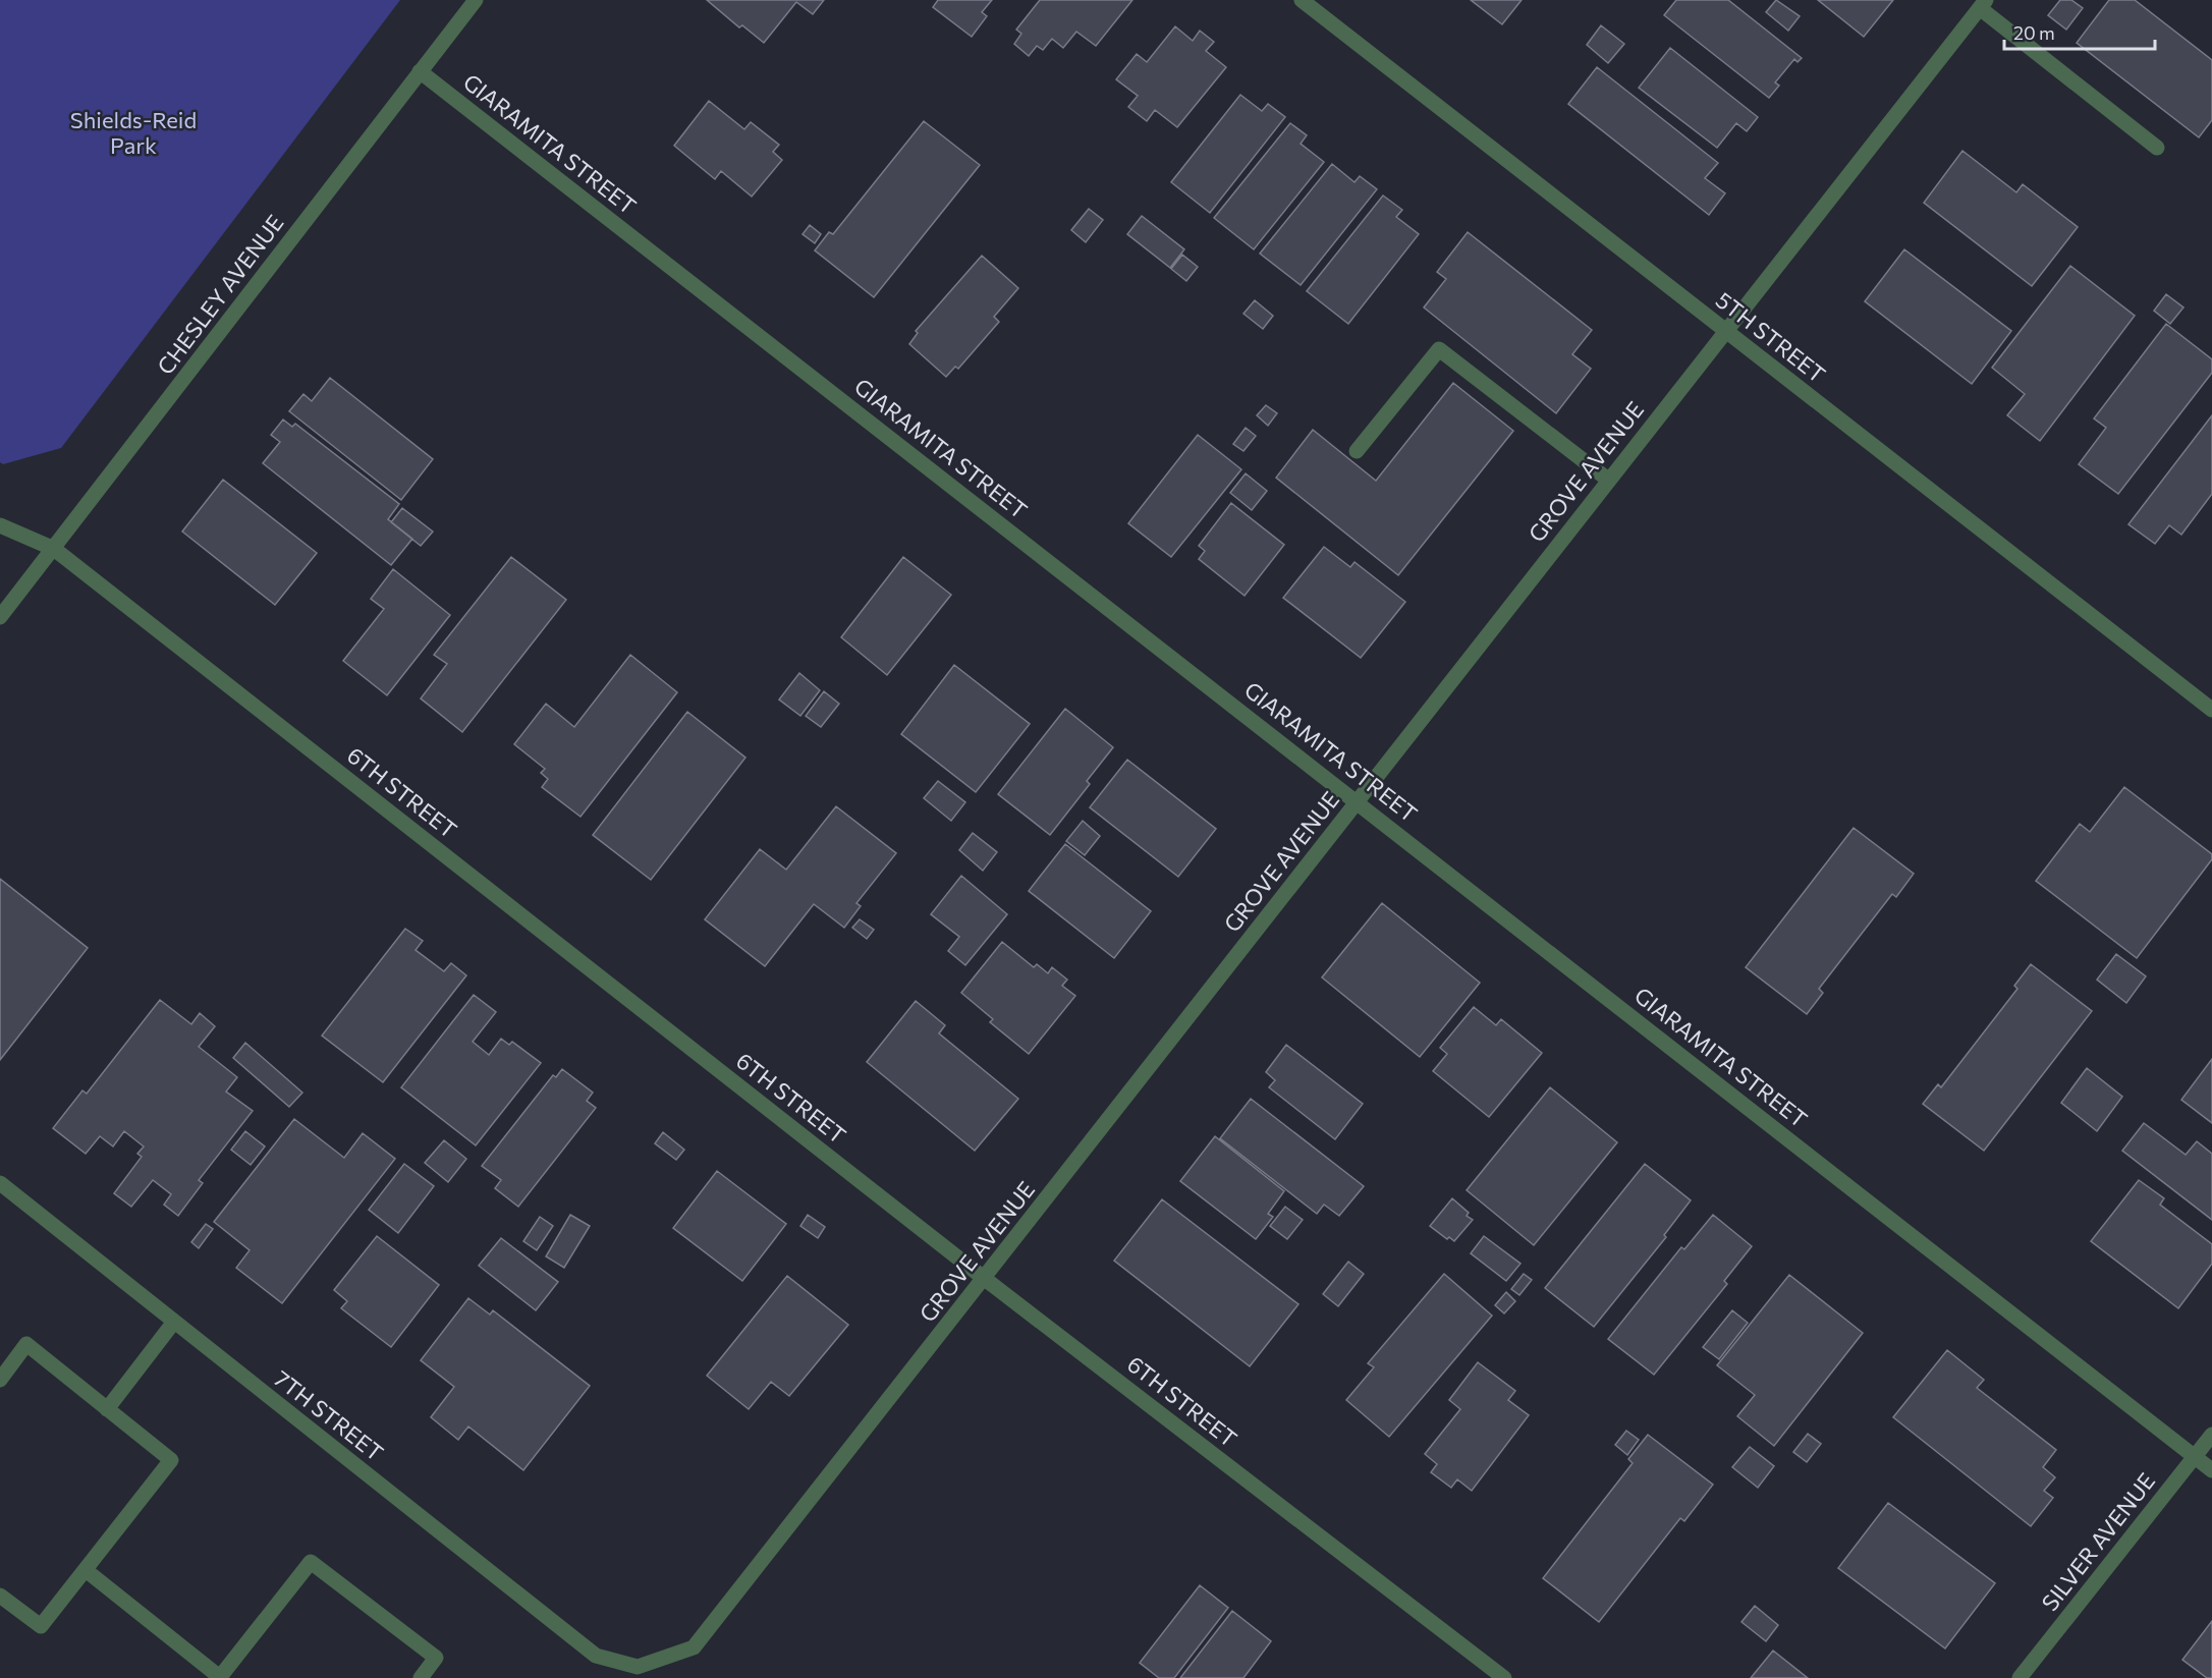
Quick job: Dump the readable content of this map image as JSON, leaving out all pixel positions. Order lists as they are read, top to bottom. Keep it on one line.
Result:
{"streets":{"street":["GIARAMITA STREET","CHESLEY AVENUE","5TH STREET","GROVE AVENUE","6TH STREET","7TH STREET","SILVER AVENUE"]},"crossings":[["GIARAMITA STREET","CHESLEY AVENUE"],["GIARAMITA STREET","GROVE AVENUE"],["GIARAMITA STREET","SILVER AVENUE"],["CHESLEY AVENUE","6TH STREET"],["5TH STREET","GROVE AVENUE"],["GROVE AVENUE","6TH STREET"],["GROVE AVENUE","7TH STREET"]],"parks":["Shields-Reid Park"],"scale_bar":"20 m"}
